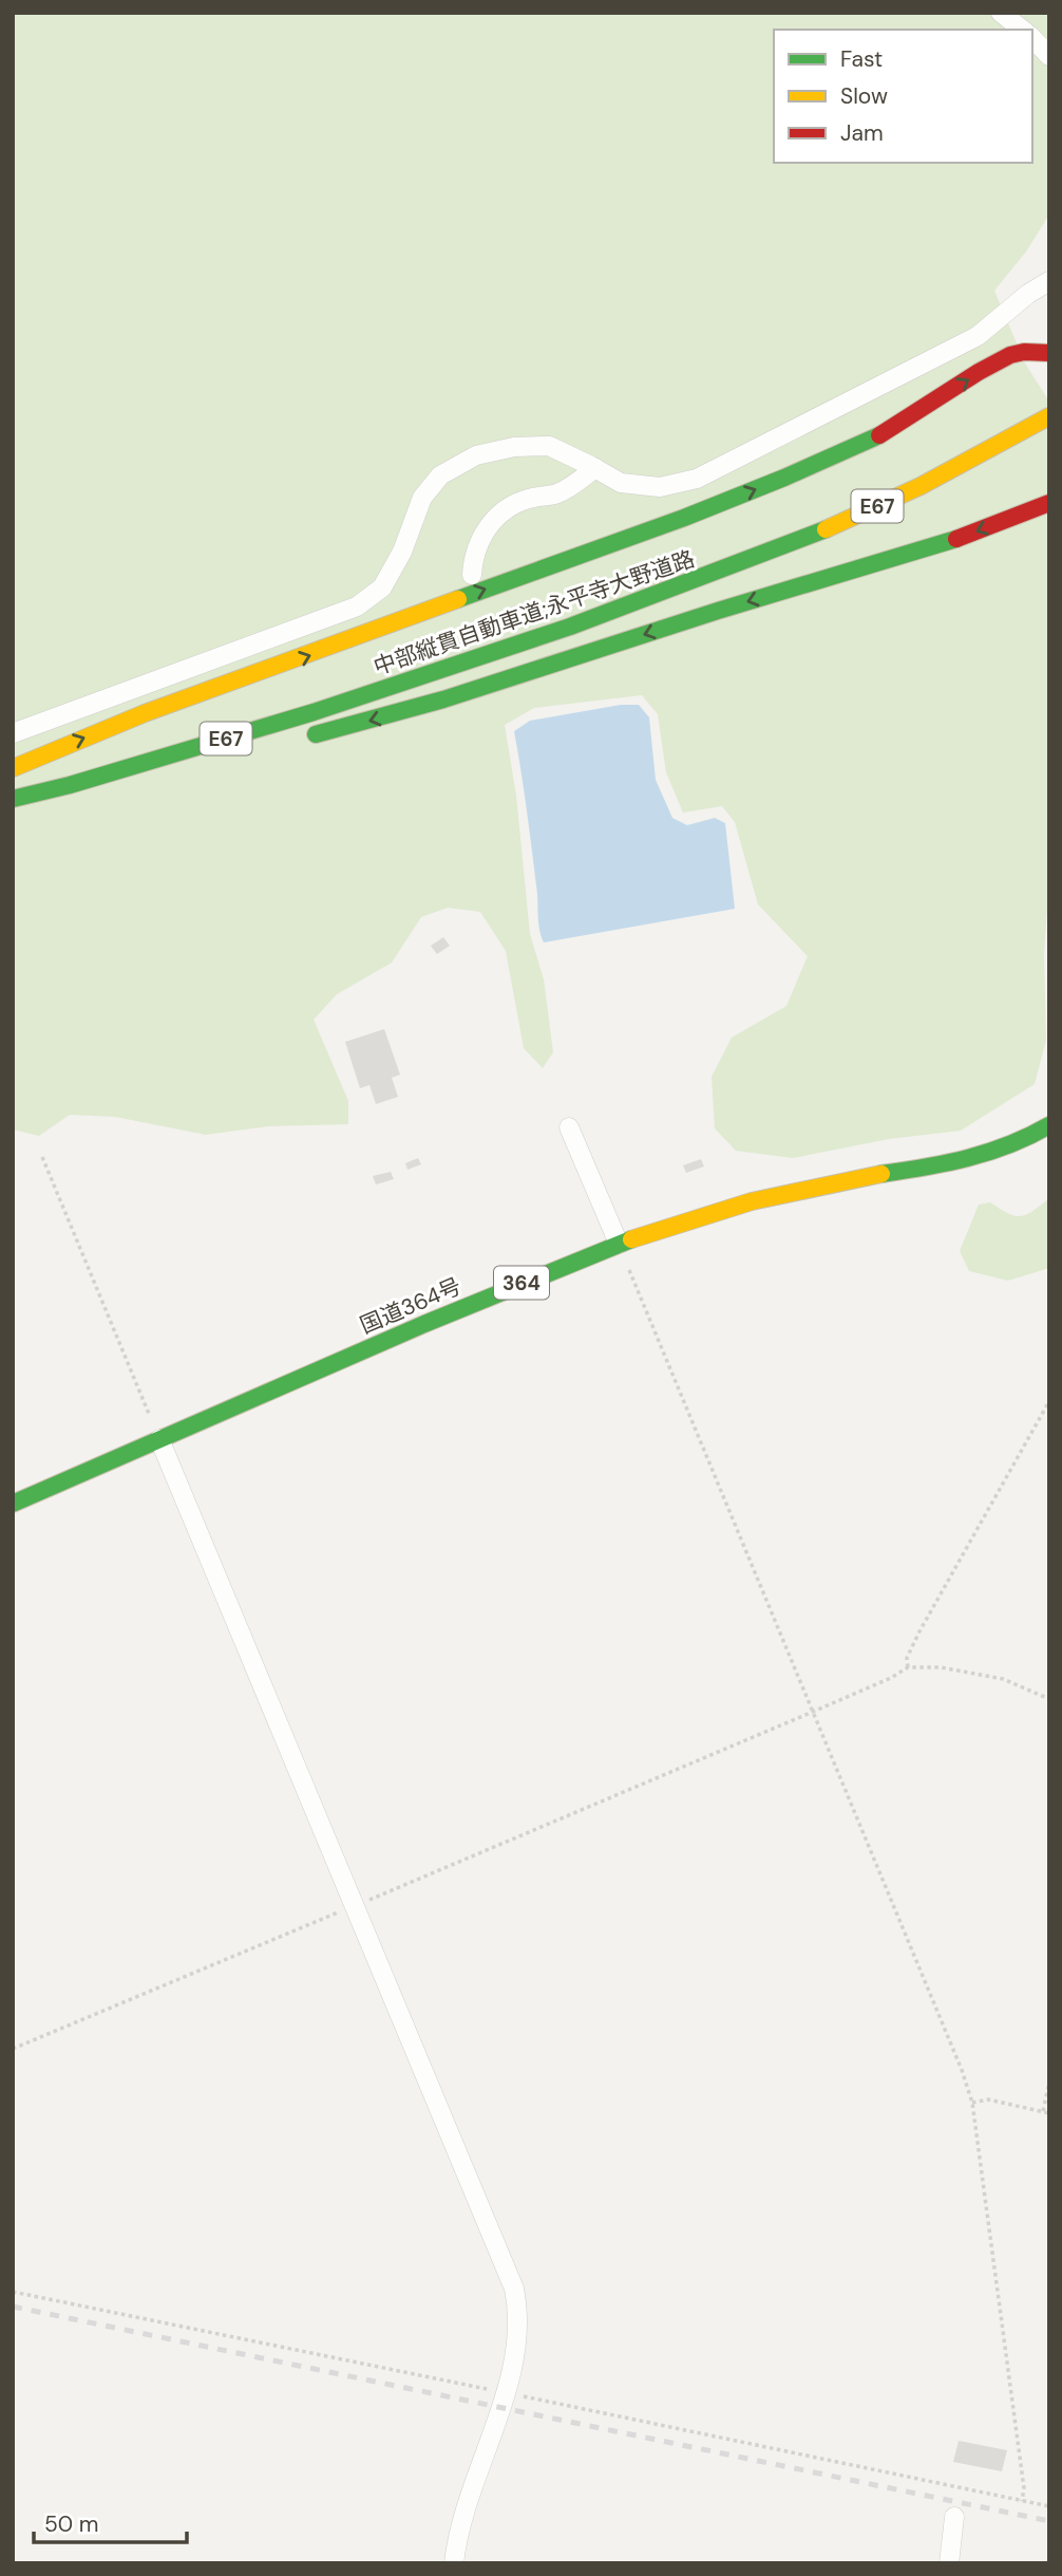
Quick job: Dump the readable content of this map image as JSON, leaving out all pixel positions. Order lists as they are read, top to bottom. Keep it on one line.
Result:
{"streets":{"highway":["E67","中部縦貫自動車道;永平寺大野道路","364","国道364号"]},"legend":["Fast","Slow","Jam"],"scale_bar":"50 m"}
